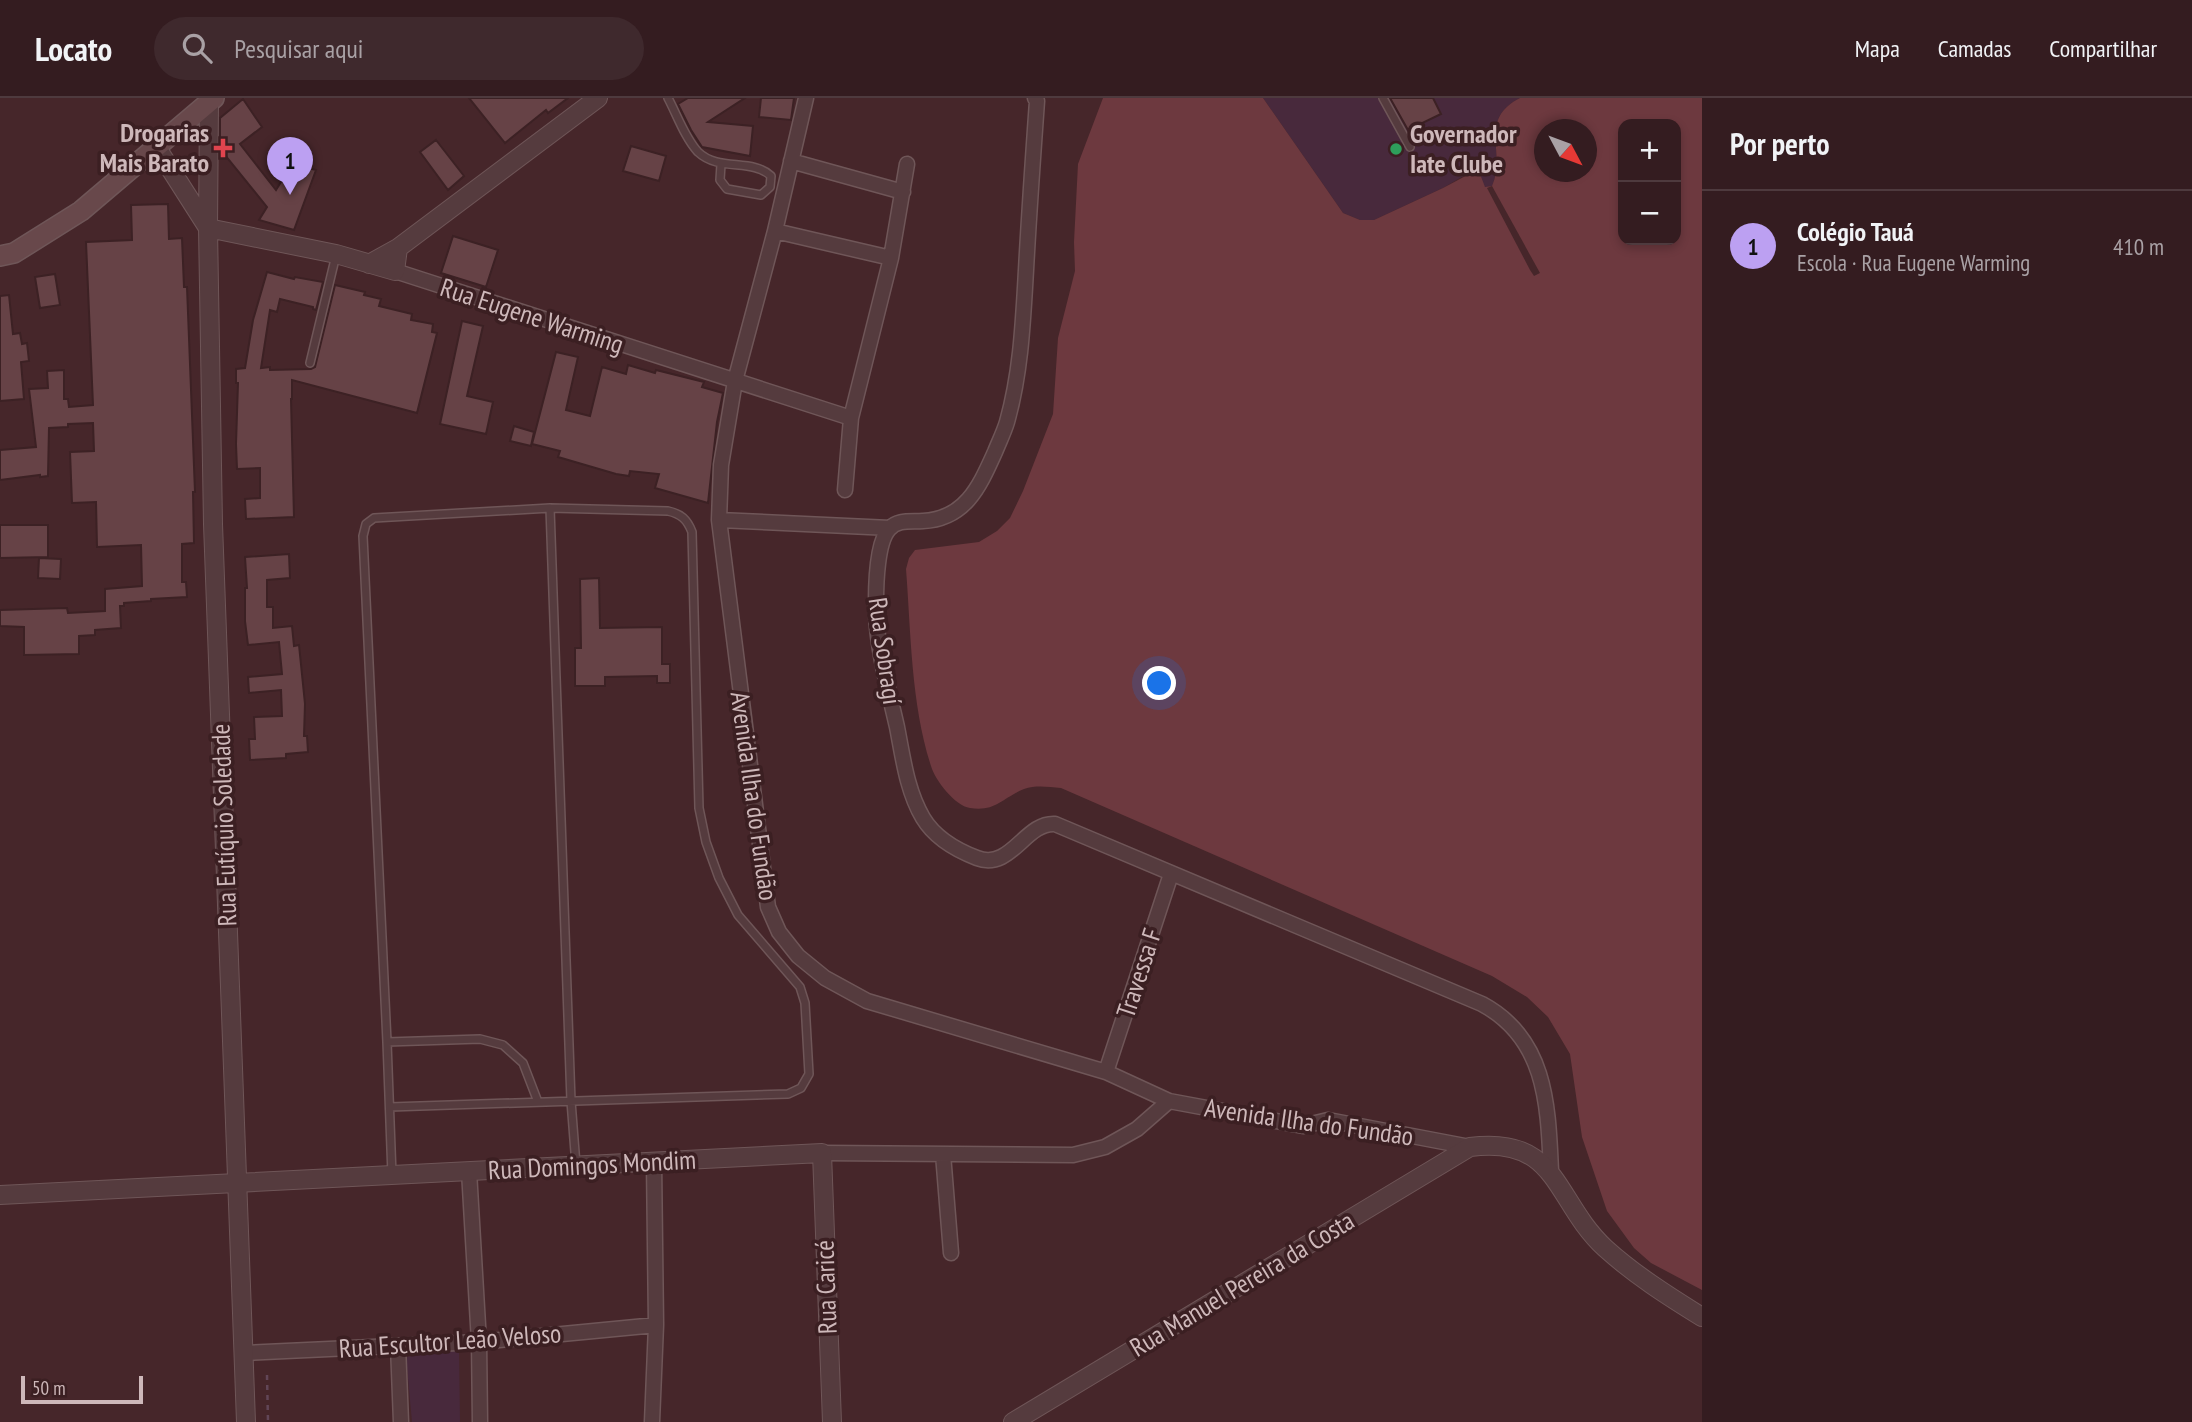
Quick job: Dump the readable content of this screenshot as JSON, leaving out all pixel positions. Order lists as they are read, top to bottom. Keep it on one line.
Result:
{"streets":{"street":["Rua Eugene Warming","Rua Sobragí","Avenida Ilha do Fundão","Rua Eutíquio Soledade","Travessa F","Rua Domingos Mondim","Rua Manuel Pereira da Costa","Rua Caricé","Rua Escultor Leão Veloso"]},"crossings":[["Rua Eugene Warming","Avenida Ilha do Fundão"],["Rua Eugene Warming","Rua Eutíquio Soledade"],["Rua Sobragí","Travessa F"],["Avenida Ilha do Fundão","Travessa F"],["Avenida Ilha do Fundão","Rua Domingos Mondim"],["Avenida Ilha do Fundão","Rua Manuel Pereira da Costa"],["Rua Eutíquio Soledade","Rua Domingos Mondim"],["Rua Eutíquio Soledade","Rua Escultor Leão Veloso"],["Rua Domingos Mondim","Rua Caricé"]],"places":{"health":["Drogarias Mais Barato"],"other":["Governador Iate Clube"]},"scale_bar":"50 m","north":"bottom right","page":{"header":"Locato","search":"Pesquisar aqui","nav":["Mapa","Camadas","Compartilhar"],"heading":"Por perto","map_buttons":["+","−"],"pins":"1","list":[{"mark":"1","name":"Colégio Tauá","note":"Escola · Rua Eugene Warming","value":"410 m"}],"scale":"50 m"}}
